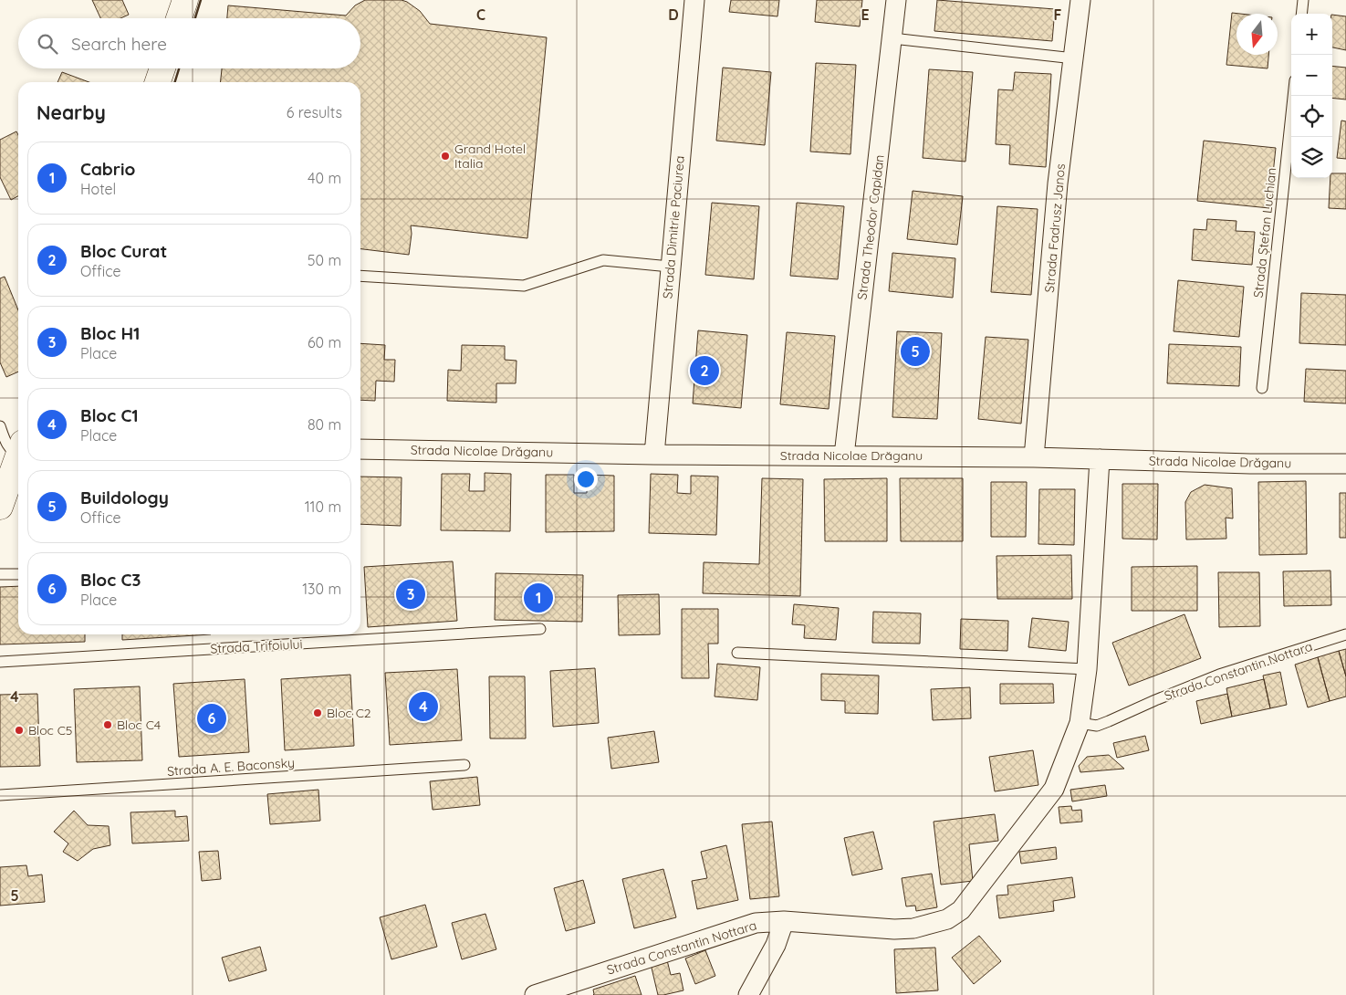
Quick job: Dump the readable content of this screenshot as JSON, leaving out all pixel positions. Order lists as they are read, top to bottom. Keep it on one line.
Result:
{"streets":{"street":["Strada Dimitrie Paciurea","Strada Theodor Capidan","Strada Fadrusz Janos","Strada Nicolae Drăganu","Strada Constantin Nottara"],"lane":["Strada Ștefan Luchian","Strada Trifoiului","Strada A. E. Baconsky"]},"crossings":[["Strada Dimitrie Paciurea","Strada Nicolae Drăganu"],["Strada Theodor Capidan","Strada Nicolae Drăganu"],["Strada Fadrusz Janos","Strada Nicolae Drăganu"],["Strada Nicolae Drăganu","Strada Constantin Nottara"]],"places":["Grand Hotel Italia","Bloc C2","Bloc C4","Bloc C5"],"north":"bottom","page":{"map_buttons":["+","−"],"search":"Search here","heading":["Nearby","6 results"],"list":[{"mark":"1","name":"Cabrio","note":"Hotel","value":"40 m"},{"mark":"2","name":"Bloc Curat","note":"Office","value":"50 m"},{"mark":"3","name":"Bloc H1","note":"Place","value":"60 m"},{"mark":"4","name":"Bloc C1","note":"Place","value":"80 m"},{"mark":"5","name":"Buildology","note":"Office","value":"110 m"},{"mark":"6","name":"Bloc C3","note":"Place","value":"130 m"}],"pins":["5","2","3","1","4","6"]},"grid":{"columns":["C","D","E","F"],"rows":["4","5"]}}
